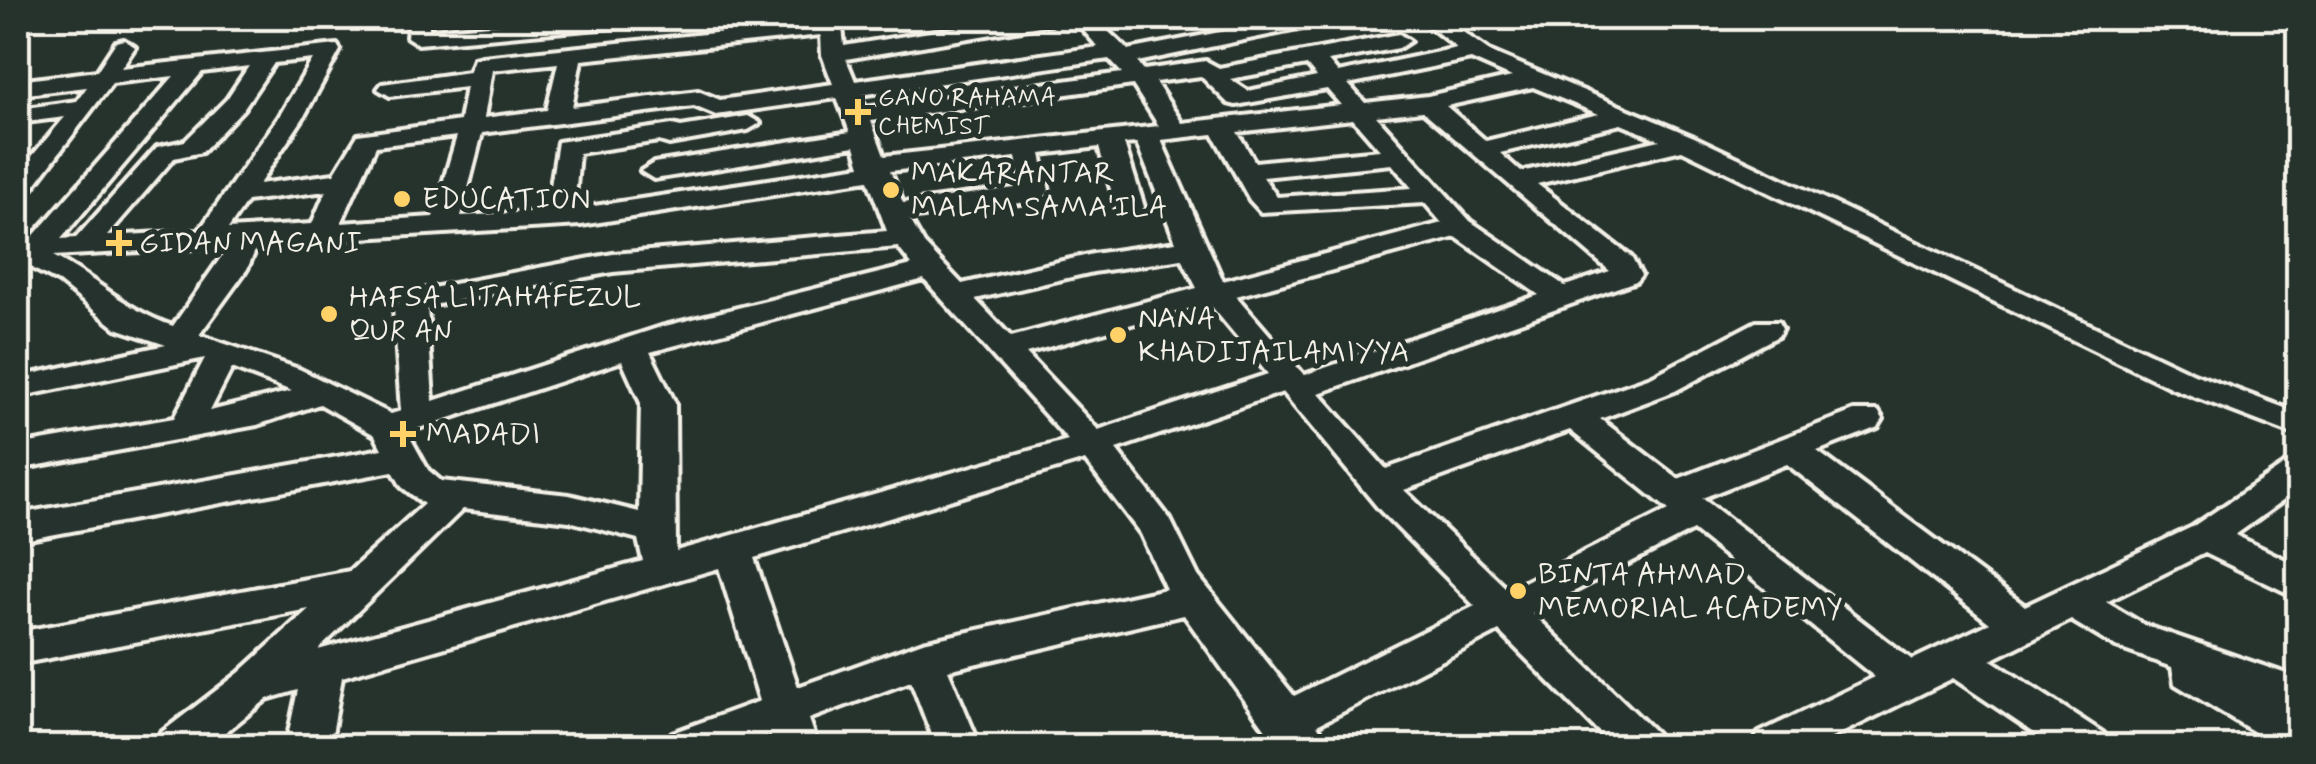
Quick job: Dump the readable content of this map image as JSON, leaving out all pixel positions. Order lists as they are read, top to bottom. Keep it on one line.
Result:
{"places":{"health":["GANO RAHAMA CHEMIST","GIDAN MAGANI","MADADI"],"other":["MAKARANTAR MALAM SAMA'ILA","EDUCATION","HAFSA LITAHAFEZUL QUR AN","NANA KHADIJAILAMIYYA","BINTA AHMAD MEMORIAL ACADEMY"]}}
